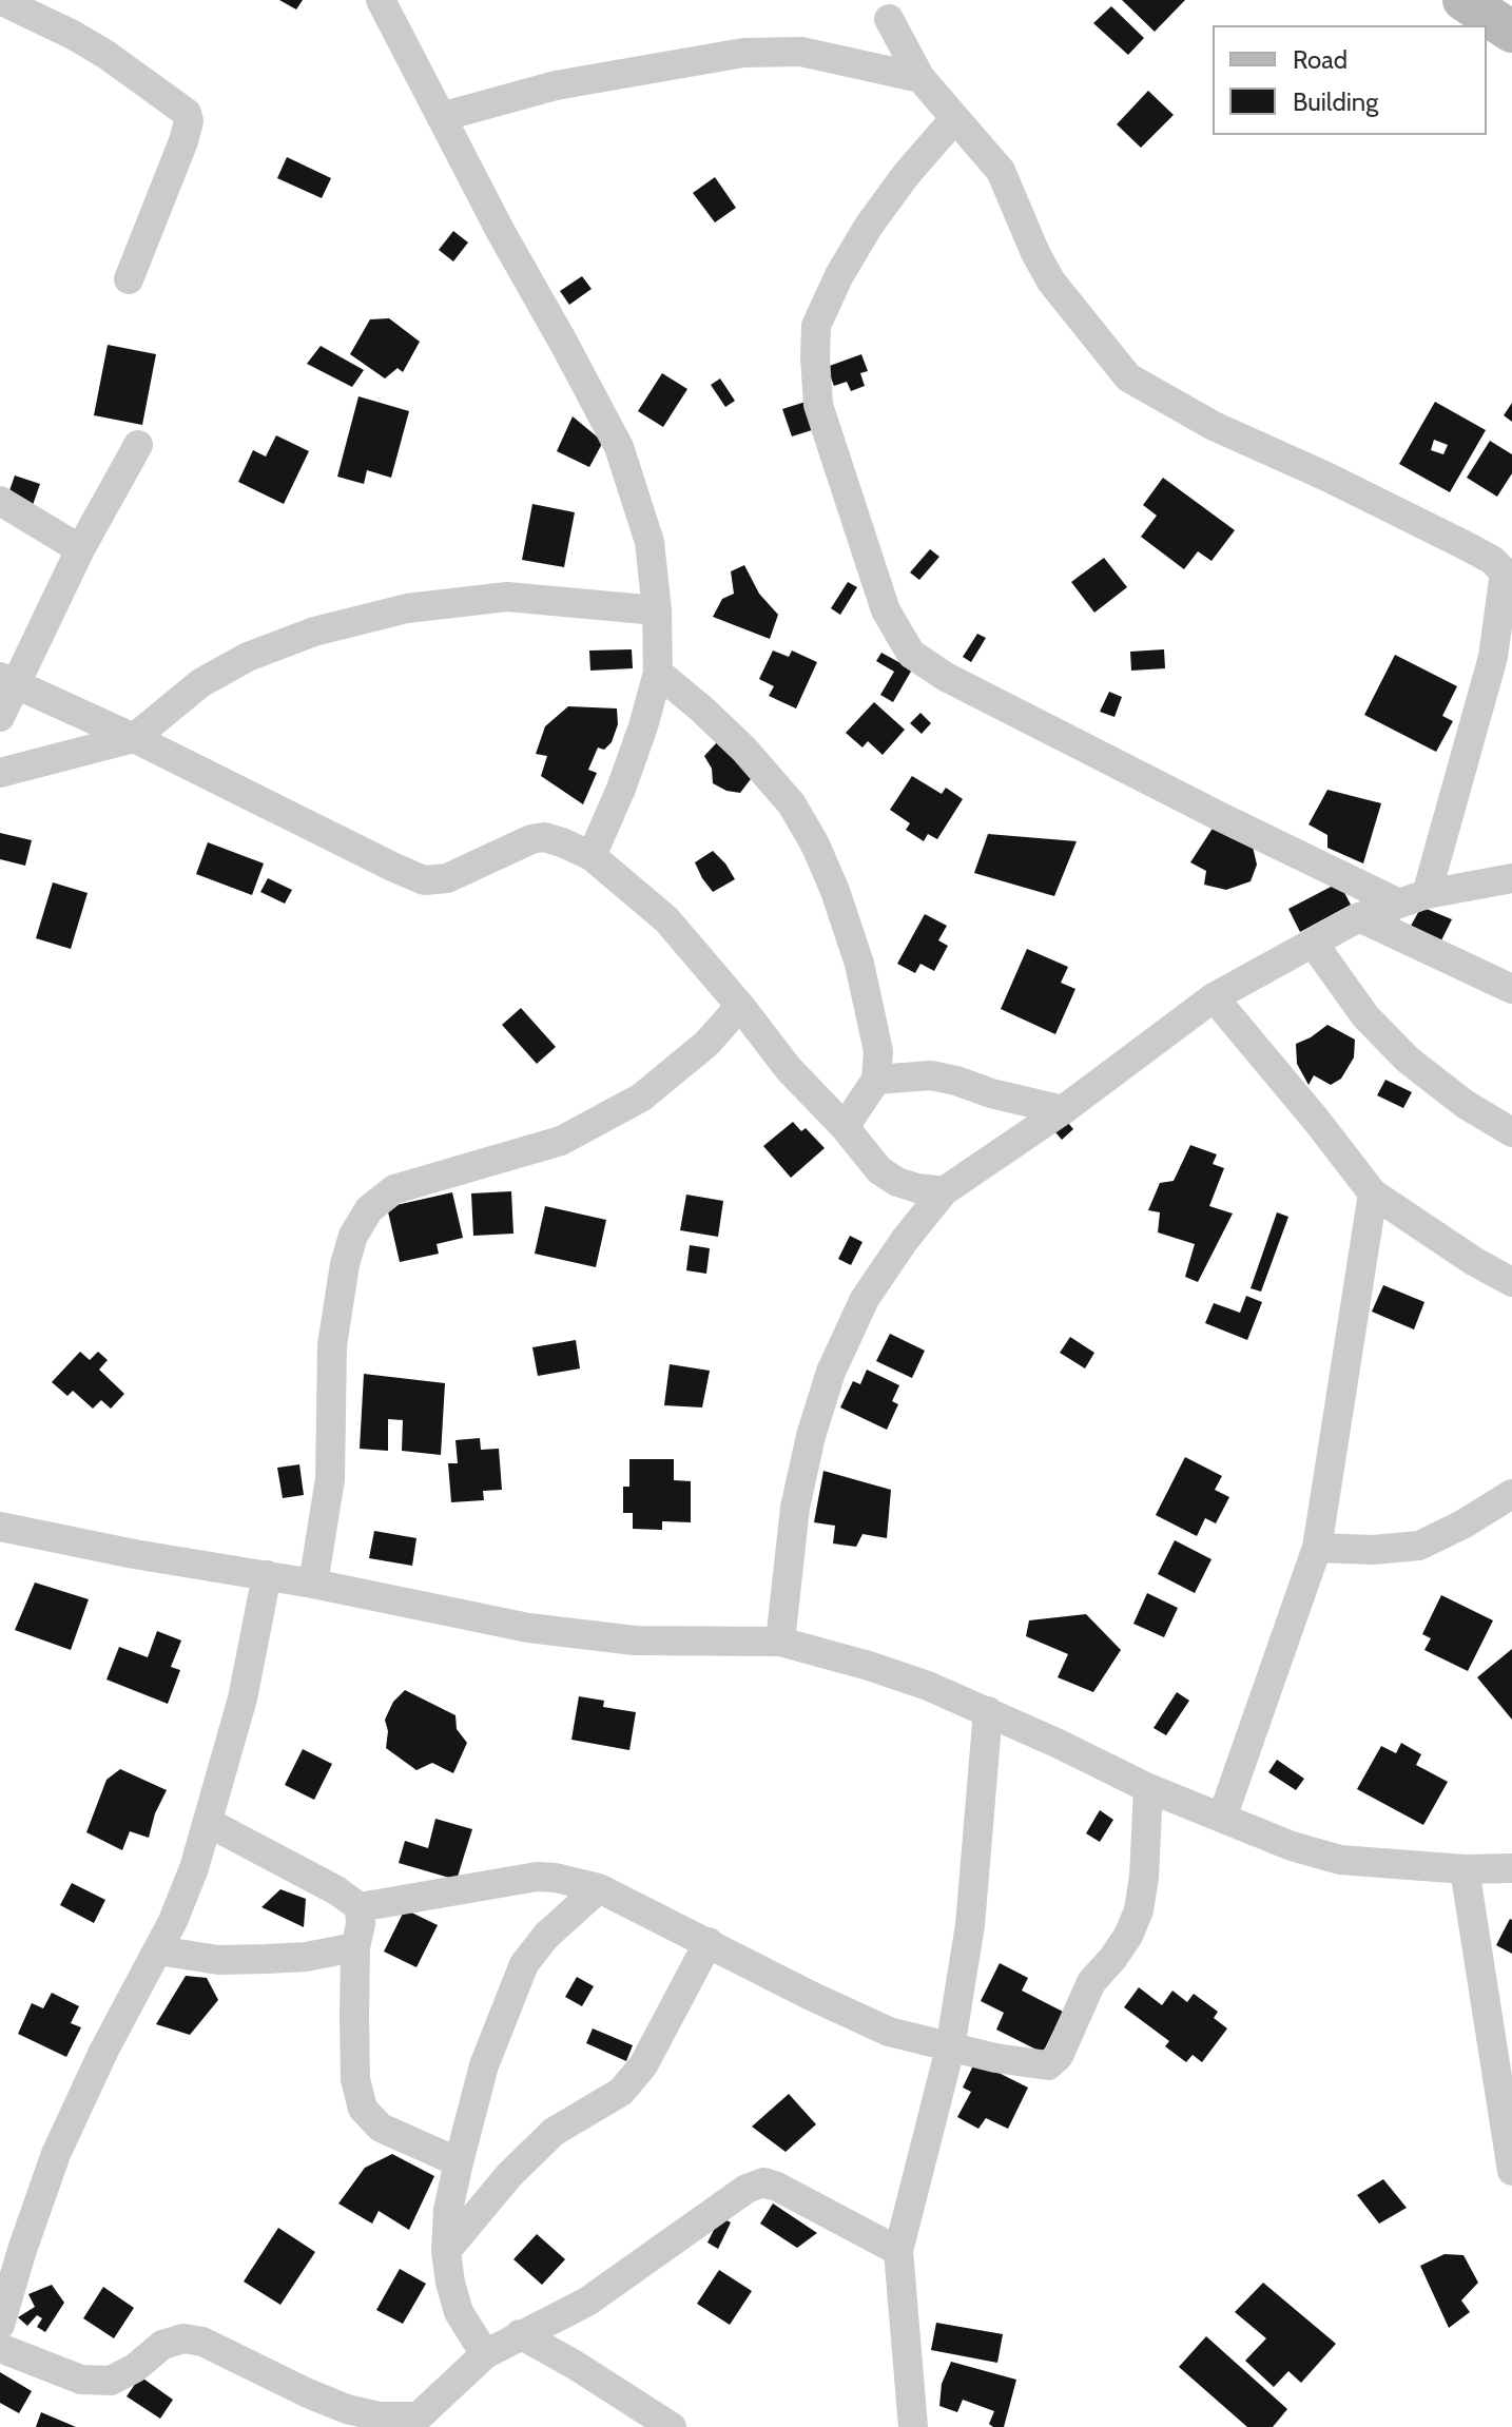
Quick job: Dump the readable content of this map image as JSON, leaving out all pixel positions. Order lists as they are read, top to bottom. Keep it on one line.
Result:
{"legend":["Road","Building"]}
